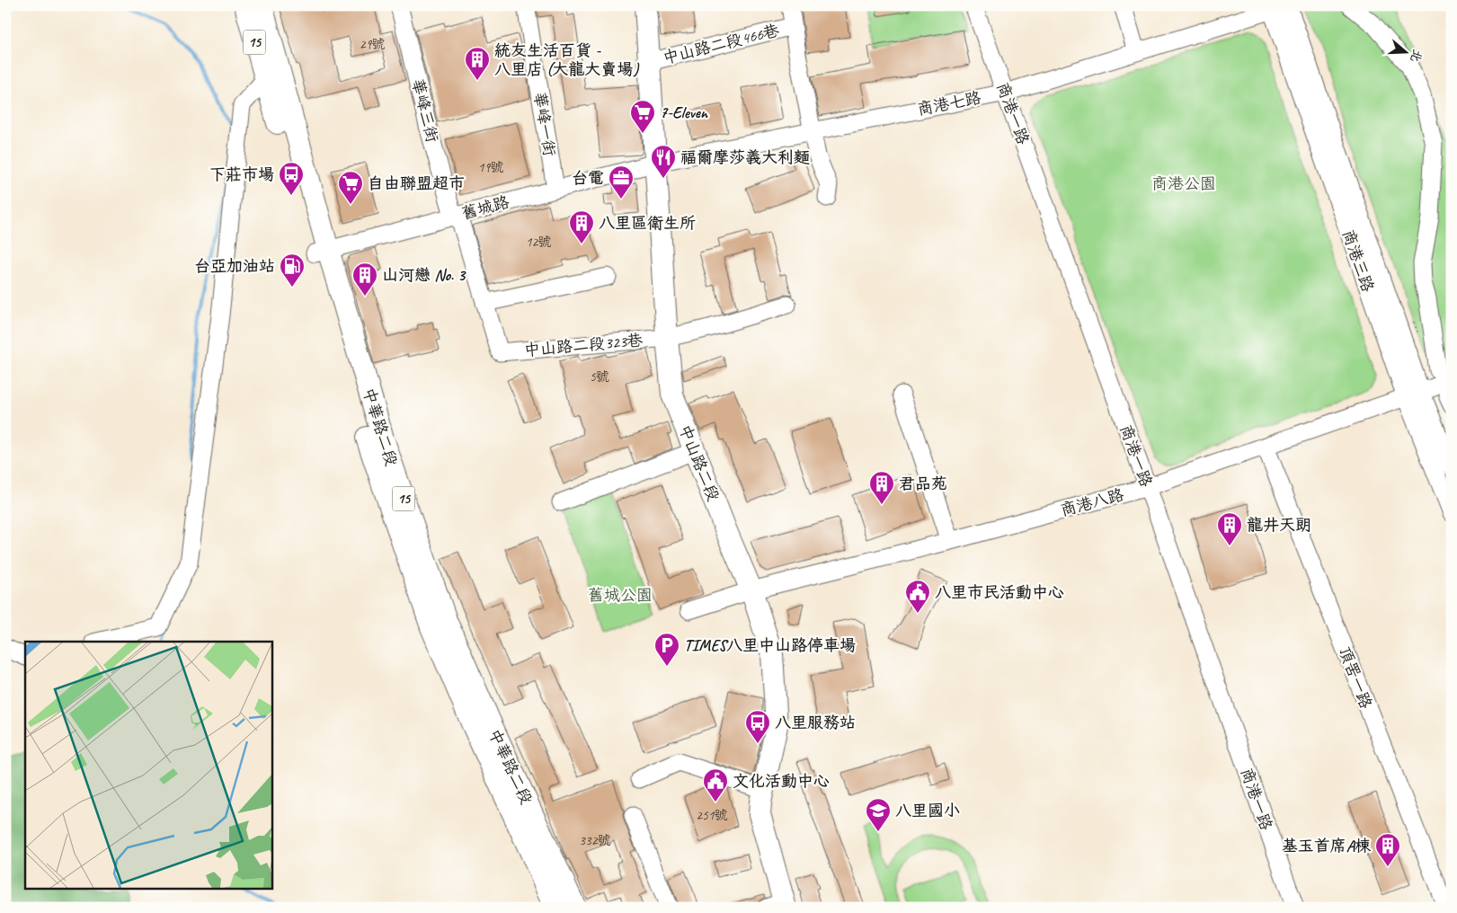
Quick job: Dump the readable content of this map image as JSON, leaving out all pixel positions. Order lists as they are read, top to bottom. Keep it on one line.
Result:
{"streets":{"main road":["15","中華路二段","中山路二段"],"street":["中山路二段466巷","商港七路","華峰三街","商港一路","華峰一街","舊城路","商港三路","中山路二段323巷","商港八路","頂罟一路"]},"crossings":[["中山路二段466巷","商港七路"],["中山路二段466巷","中山路二段"],["商港七路","商港一路"],["商港七路","舊城路"],["商港七路","商港三路"],["商港七路","中山路二段"],["華峰三街","舊城路"],["華峰三街","中山路二段323巷"],["商港一路","商港八路"],["華峰一街","舊城路"],["舊城路","中華路二段"],["舊城路","中山路二段"],["商港三路","商港八路"],["中山路二段323巷","中山路二段"],["中山路二段","商港八路"],["商港八路","頂罟一路"]],"parks":["商港公園","舊城公園"],"places":{"building":["統友生活百貨 - 八里店 (大龍大賣場)","八里區衛生所","山河戀 No. 3","君品苑","龍井天朗","基玉首席A棟"],"supermarket":["7-Eleven","自由聯盟超市"],"restaurant":["福爾摩莎義大利麵"],"bus stop":["下莊市場","八里服務站"],"office":["台電"],"fuel station":["台亞加油站"],"public building":["八里市民活動中心","文化活動中心"],"parking":["TIMES八里中山路停車場"],"school or university":["八里國小"]},"house_numbers":["29號","19號","12號","5號","251號","332號"],"north":"right"}
